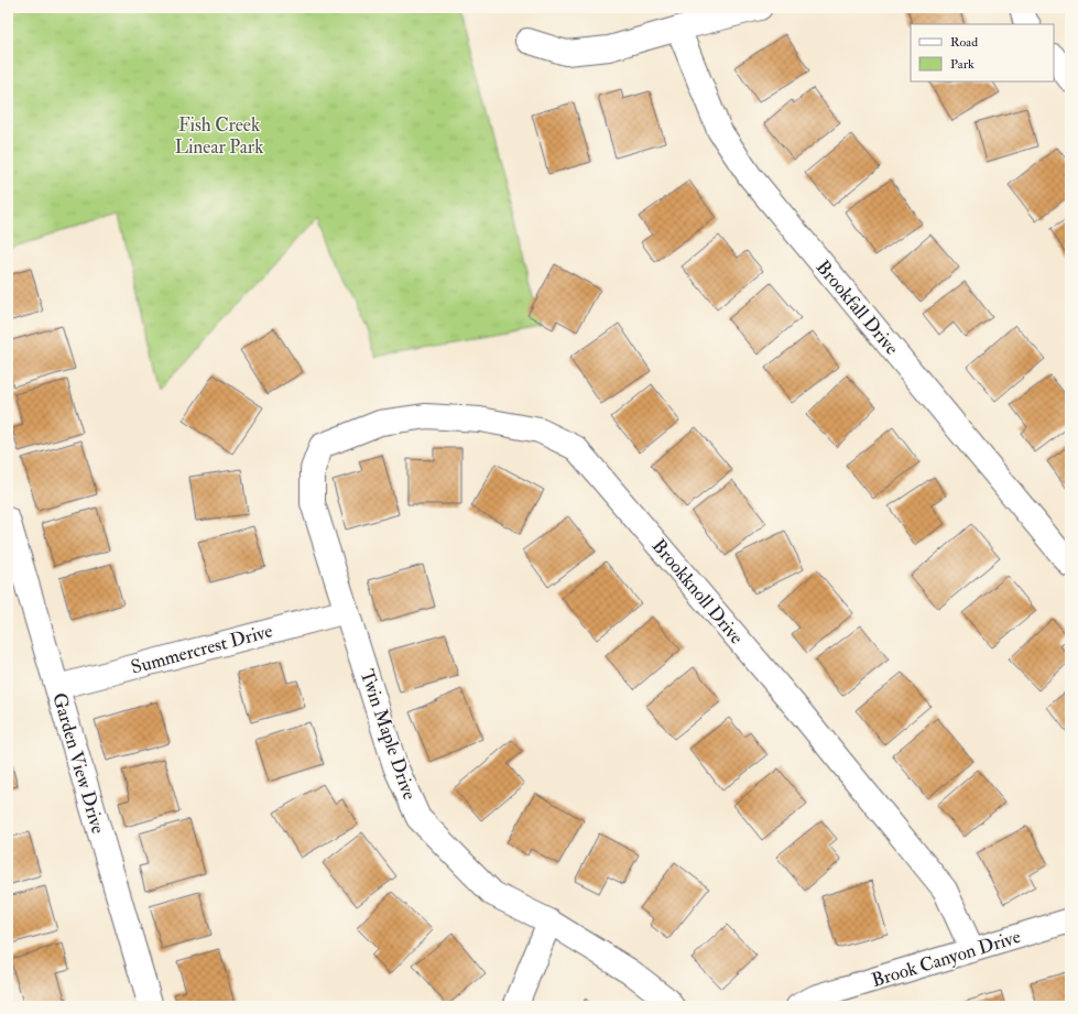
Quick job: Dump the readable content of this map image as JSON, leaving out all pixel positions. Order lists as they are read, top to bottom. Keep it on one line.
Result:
{"streets":{"street":["Brookfall Drive","Brookknoll Drive","Summercrest Drive","Twin Maple Drive","Garden View Drive","Brook Canyon Drive"]},"crossings":[["Brookknoll Drive","Twin Maple Drive"],["Brookknoll Drive","Brook Canyon Drive"],["Summercrest Drive","Twin Maple Drive"],["Summercrest Drive","Garden View Drive"]],"parks":["Fish Creek Linear Park"],"legend":["Road","Park"]}
